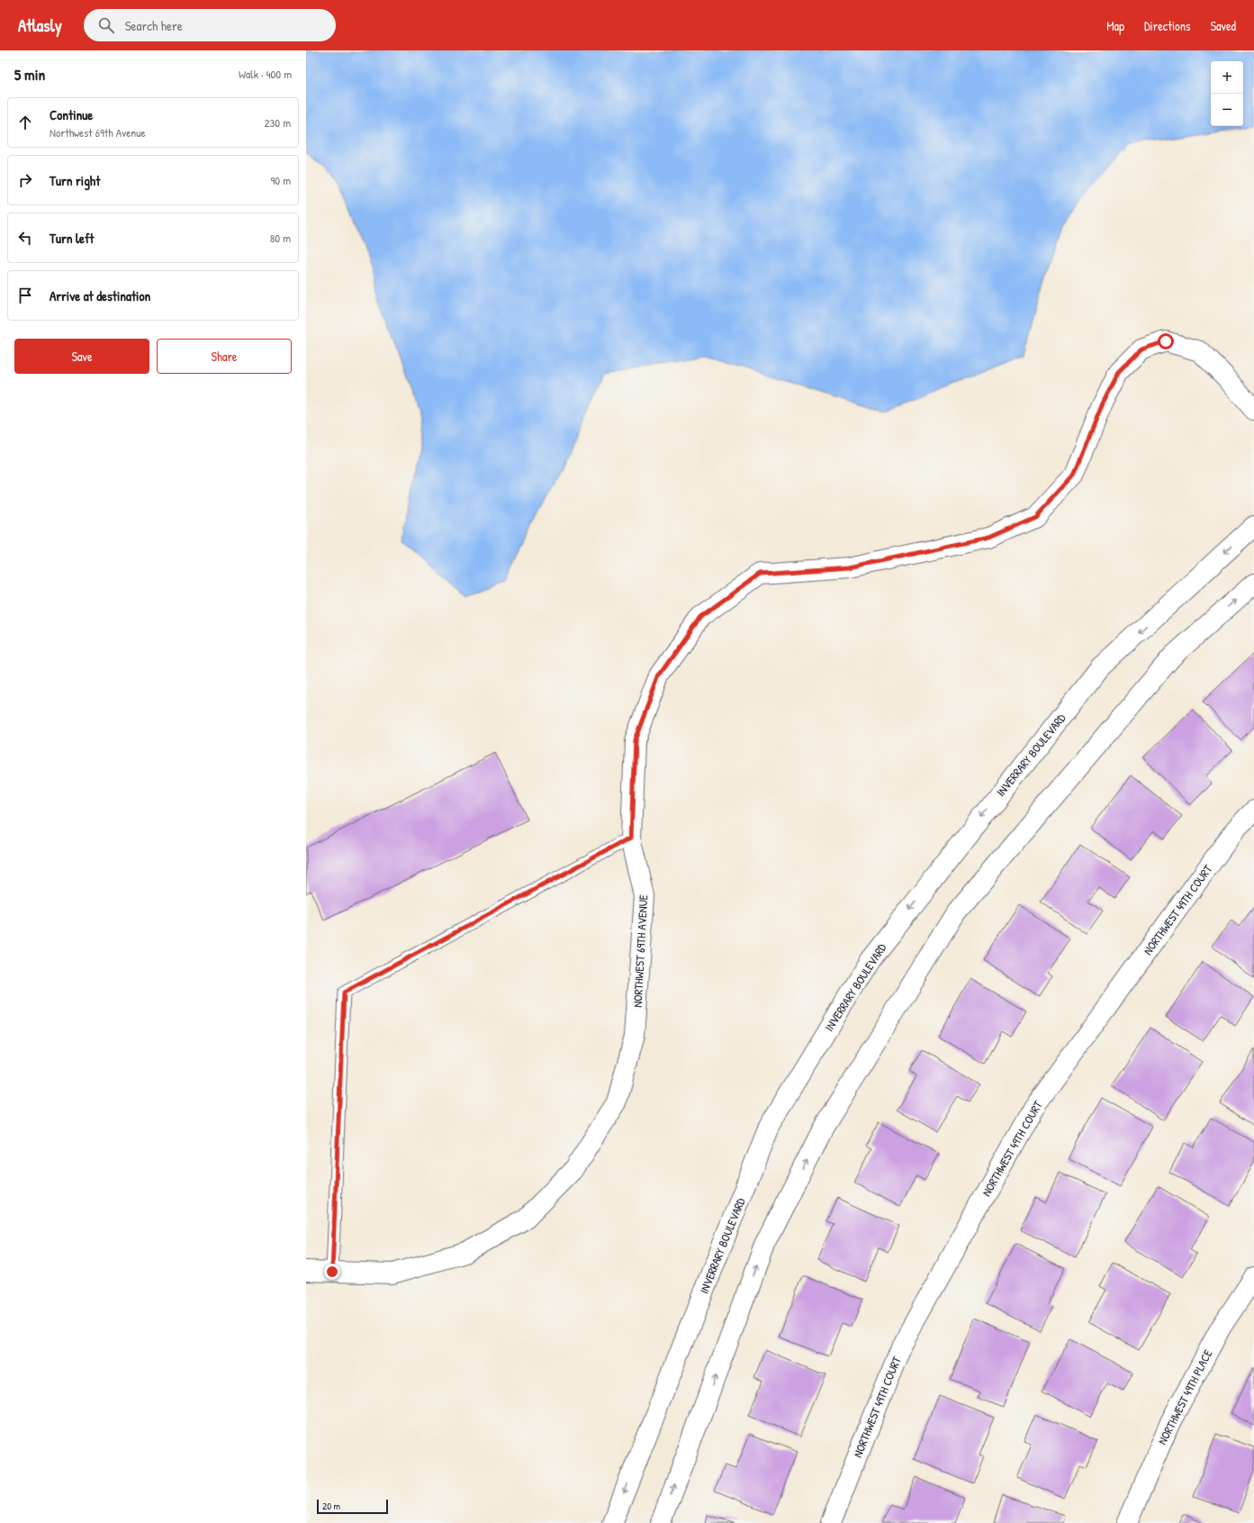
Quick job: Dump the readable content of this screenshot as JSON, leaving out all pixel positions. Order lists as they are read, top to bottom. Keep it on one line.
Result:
{"streets":{"street":["INVERRARY BOULEVARD","NORTHWEST 49TH COURT","NORTHWEST 69TH AVENUE","NORTHWEST 49TH PLACE"]},"scale_bar":"20 m","page":{"header":"Atlasly","search":"Search here","nav":["Map","Directions","Saved"],"heading":["5 min","Walk · 400 m"],"map_buttons":["+","−"],"list":[["Continue","Northwest 69th Avenue","230 m"],["Turn right","90 m"],["Turn left","80 m"],"Arrive at destination"],"buttons":["Save","Share"],"scale":"20 m"}}
